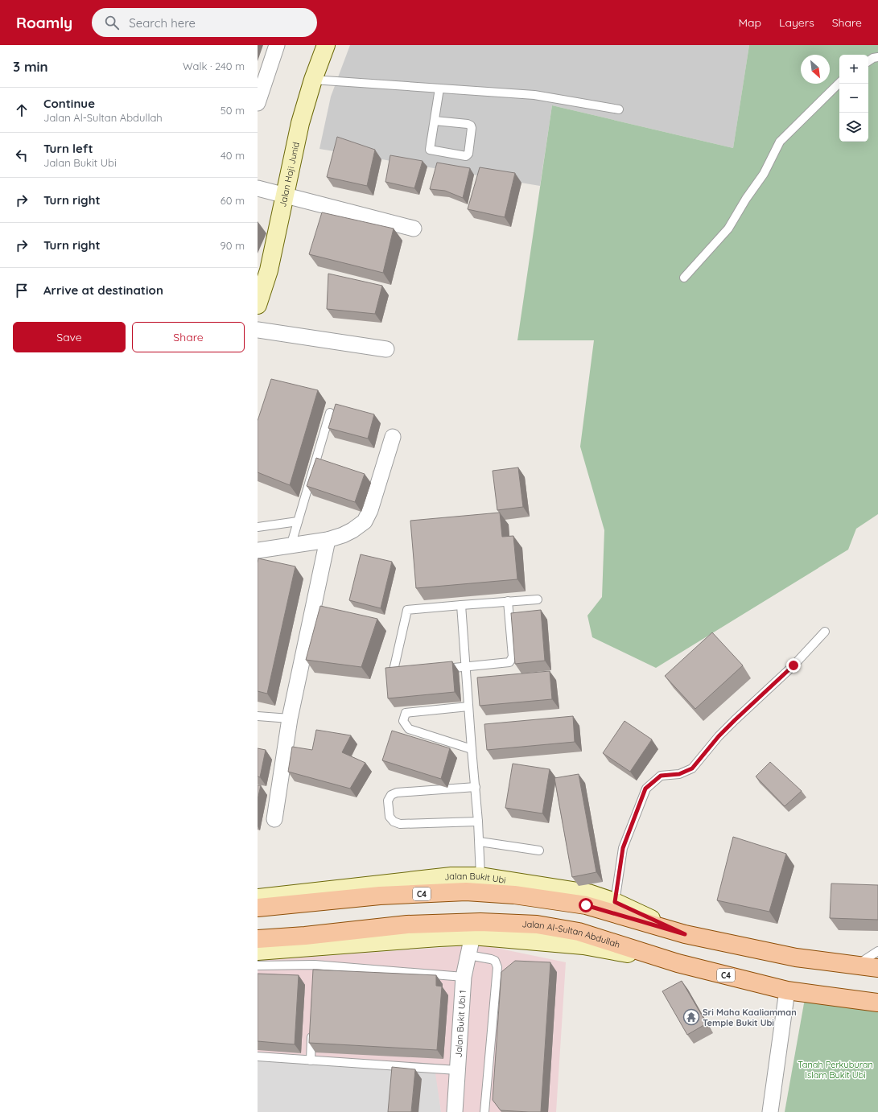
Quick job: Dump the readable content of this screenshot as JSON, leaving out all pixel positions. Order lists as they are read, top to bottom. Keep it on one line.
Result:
{"streets":{"main road":["C4","Jalan Al-Sultan Abdullah"],"street":["Jalan Haji Junid","Jalan Bukit Ubi","Jalan Bukit Ubi 1"]},"crossings":[["Jalan Bukit Ubi","C4"],["C4","Jalan Al-Sultan Abdullah"],["C4","Jalan Bukit Ubi 1"]],"parks":["Tanah Perkuburan Islam Bukit Ubi"],"places":{"temple":["Sri Maha Kaaliamman Temple Bukit Ubi"]},"north":"bottom right","page":{"header":"Roamly","search":"Search here","nav":["Map","Layers","Share"],"heading":["3 min","Walk · 240 m"],"map_buttons":["+","−"],"list":[["Continue","Jalan Al-Sultan Abdullah","50 m"],["Turn left","Jalan Bukit Ubi","40 m"],["Turn right","60 m"],["Turn right","90 m"],"Arrive at destination"],"buttons":["Save","Share"]}}
